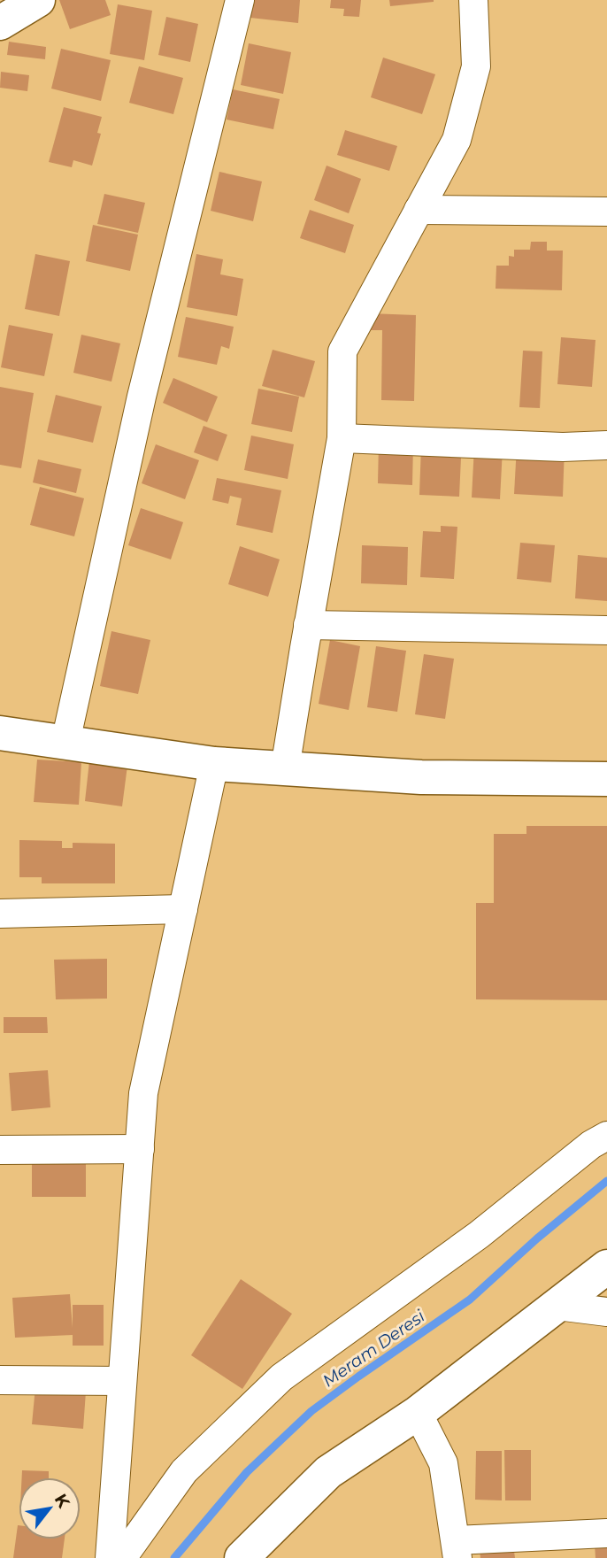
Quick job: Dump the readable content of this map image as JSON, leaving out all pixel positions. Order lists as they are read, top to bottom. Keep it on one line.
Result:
{"water":["Meram Deresi"],"north":"top right"}
